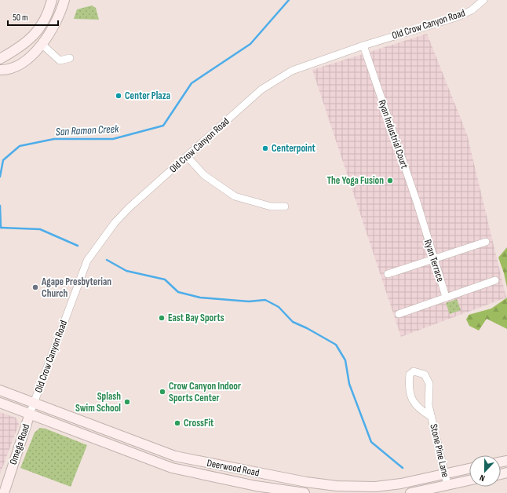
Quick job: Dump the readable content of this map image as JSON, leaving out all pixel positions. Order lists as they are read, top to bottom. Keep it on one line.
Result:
{"streets":{"street":["Old Crow Canyon Road","Ryan Industrial Court","Ryan Terrace","Omega Road","Stone Pine Lane","Deerwood Road"]},"crossings":[["Old Crow Canyon Road","Ryan Industrial Court"],["Old Crow Canyon Road","Omega Road"],["Old Crow Canyon Road","Deerwood Road"],["Ryan Industrial Court","Ryan Terrace"],["Omega Road","Deerwood Road"],["Stone Pine Lane","Deerwood Road"]],"water":["San Ramon Creek"],"places":["Center Plaza","Centerpoint","The Yoga Fusion","Agape Presbyterian Church","East Bay Sports","Crow Canyon Indoor Sports Center","Splash Swim School","CrossFit"],"scale_bar":"50 m","north":"bottom"}
